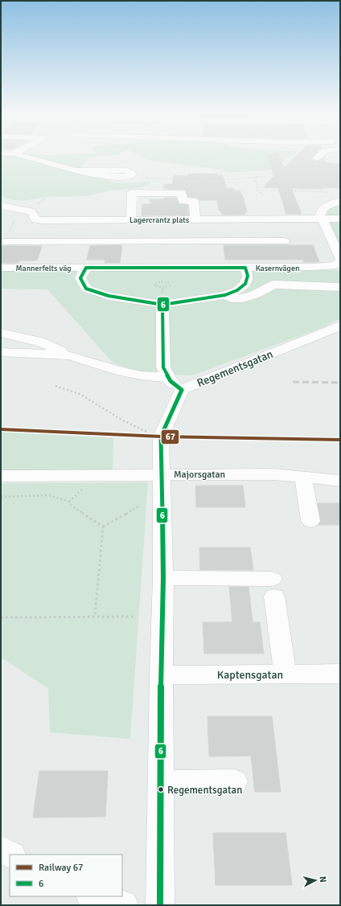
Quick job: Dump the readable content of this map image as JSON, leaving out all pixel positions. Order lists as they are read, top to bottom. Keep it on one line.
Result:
{"streets":{"street":["Lagercrantz plats","Mannerfelts väg","Kasernvägen","Regementsgatan","Majorsgatan","Kaptensgatan"]},"crossings":[["Mannerfelts väg","Kasernvägen"]],"places":["Regementsgatan"],"lines":["transit line 6","rail line 67"],"legend":["Railway 67","6"],"north":"right"}
